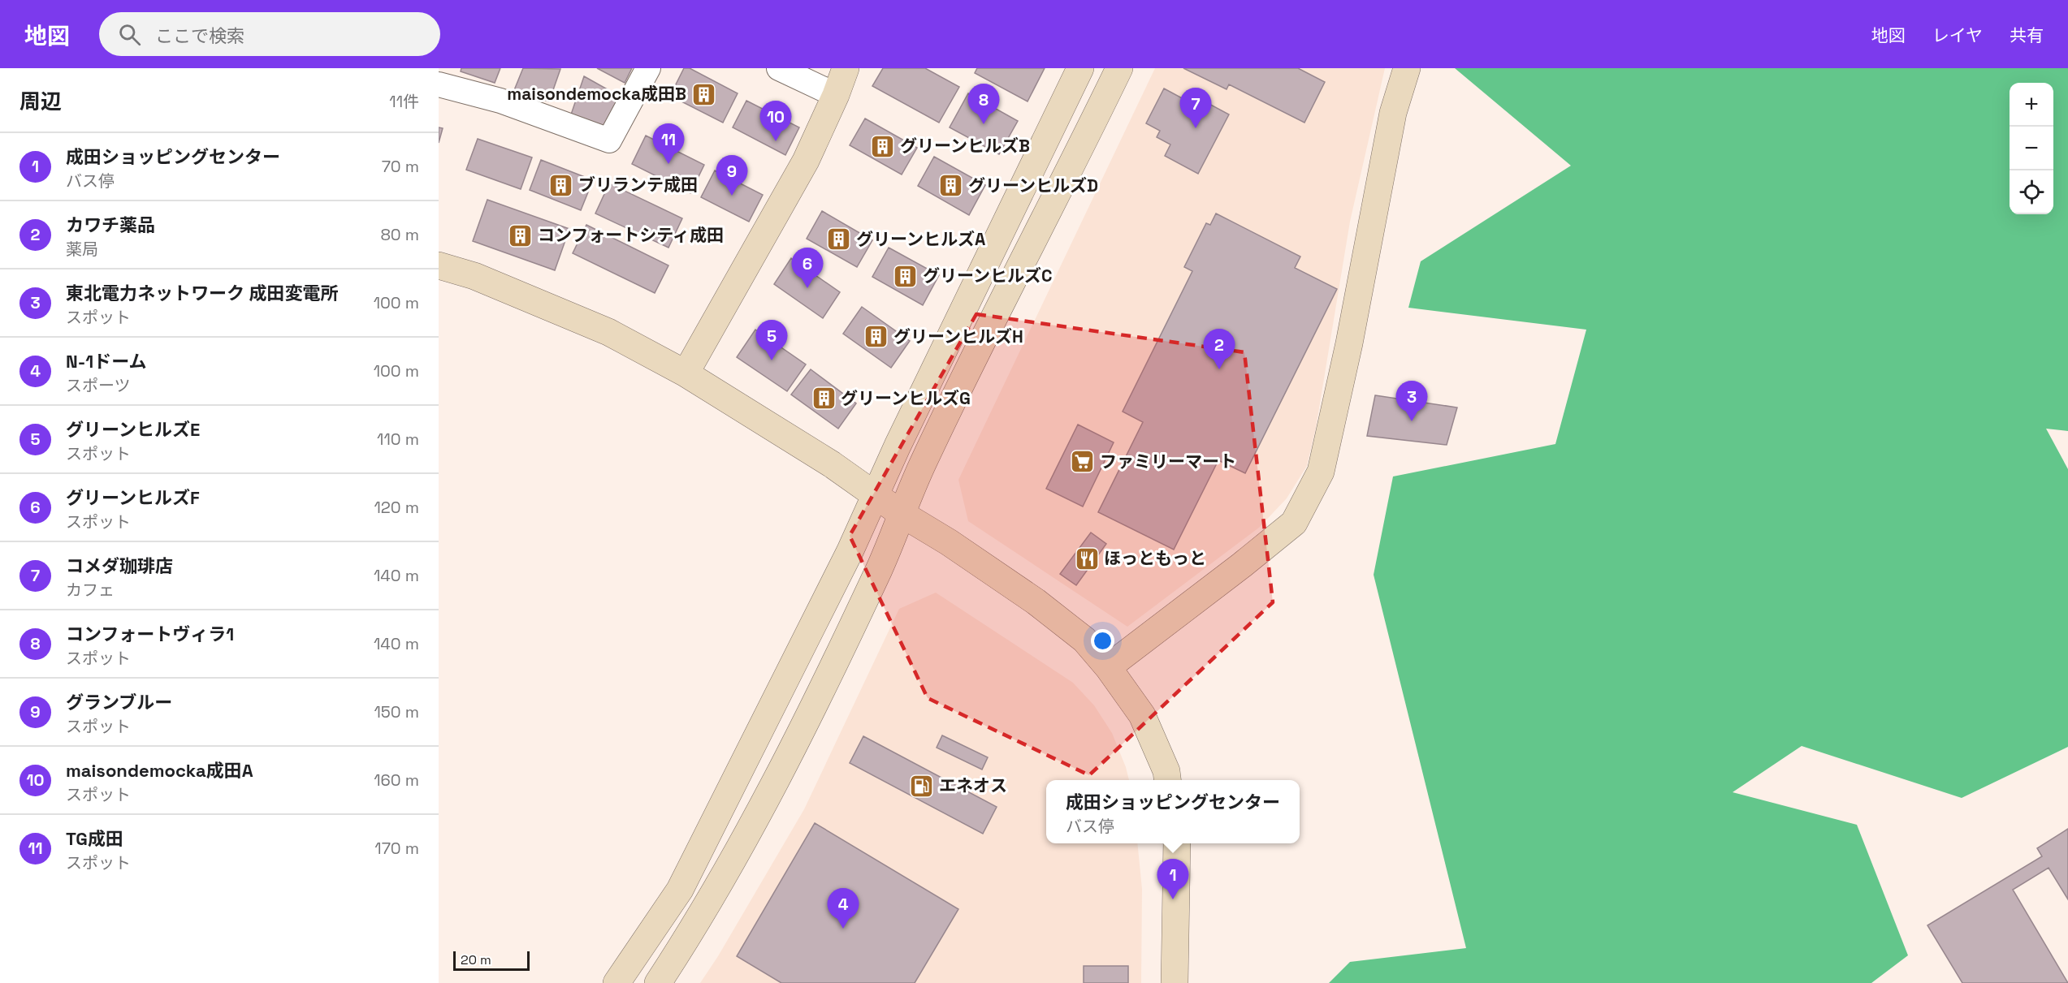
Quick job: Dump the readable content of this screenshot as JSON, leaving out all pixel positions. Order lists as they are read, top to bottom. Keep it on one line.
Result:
{"places":{"building":["maisondemocka成田B","グリーンヒルズB","ブリランテ成田","グリーンヒルズD","コンフォートシティ成田","グリーンヒルズA","グリーンヒルズC","グリーンヒルズH","グリーンヒルズG"],"supermarket":["ファミリーマート"],"restaurant":["ほっともっと"],"fuel station":["エネオス"]},"scale_bar":"20 m","page":{"header":"地図","search":"ここで検索","nav":["地図","レイヤ","共有"],"heading":["周辺","11件"],"map_buttons":["+","−"],"pins":["8","7","10","11","9","6","5","2","3","1","4"],"list":[{"mark":"1","name":"成田ショッピングセンター","note":"バス停","value":"70 m"},{"mark":"2","name":"カワチ薬品","note":"薬局","value":"80 m"},{"mark":"3","name":"東北電力ネットワーク 成田変電所","note":"スポット","value":"100 m"},{"mark":"4","name":"N-1ドーム","note":"スポーツ","value":"100 m"},{"mark":"5","name":"グリーンヒルズE","note":"スポット","value":"110 m"},{"mark":"6","name":"グリーンヒルズF","note":"スポット","value":"120 m"},{"mark":"7","name":"コメダ珈琲店","note":"カフェ","value":"140 m"},{"mark":"8","name":"コンフォートヴィラ1","note":"スポット","value":"140 m"},{"mark":"9","name":"グランブルー","note":"スポット","value":"150 m"},{"mark":"10","name":"maisondemocka成田A","note":"スポット","value":"160 m"},{"mark":"11","name":"TG成田","note":"スポット","value":"170 m"}],"popup":["成田ショッピングセンター","バス停"],"scale":"20 m"}}
